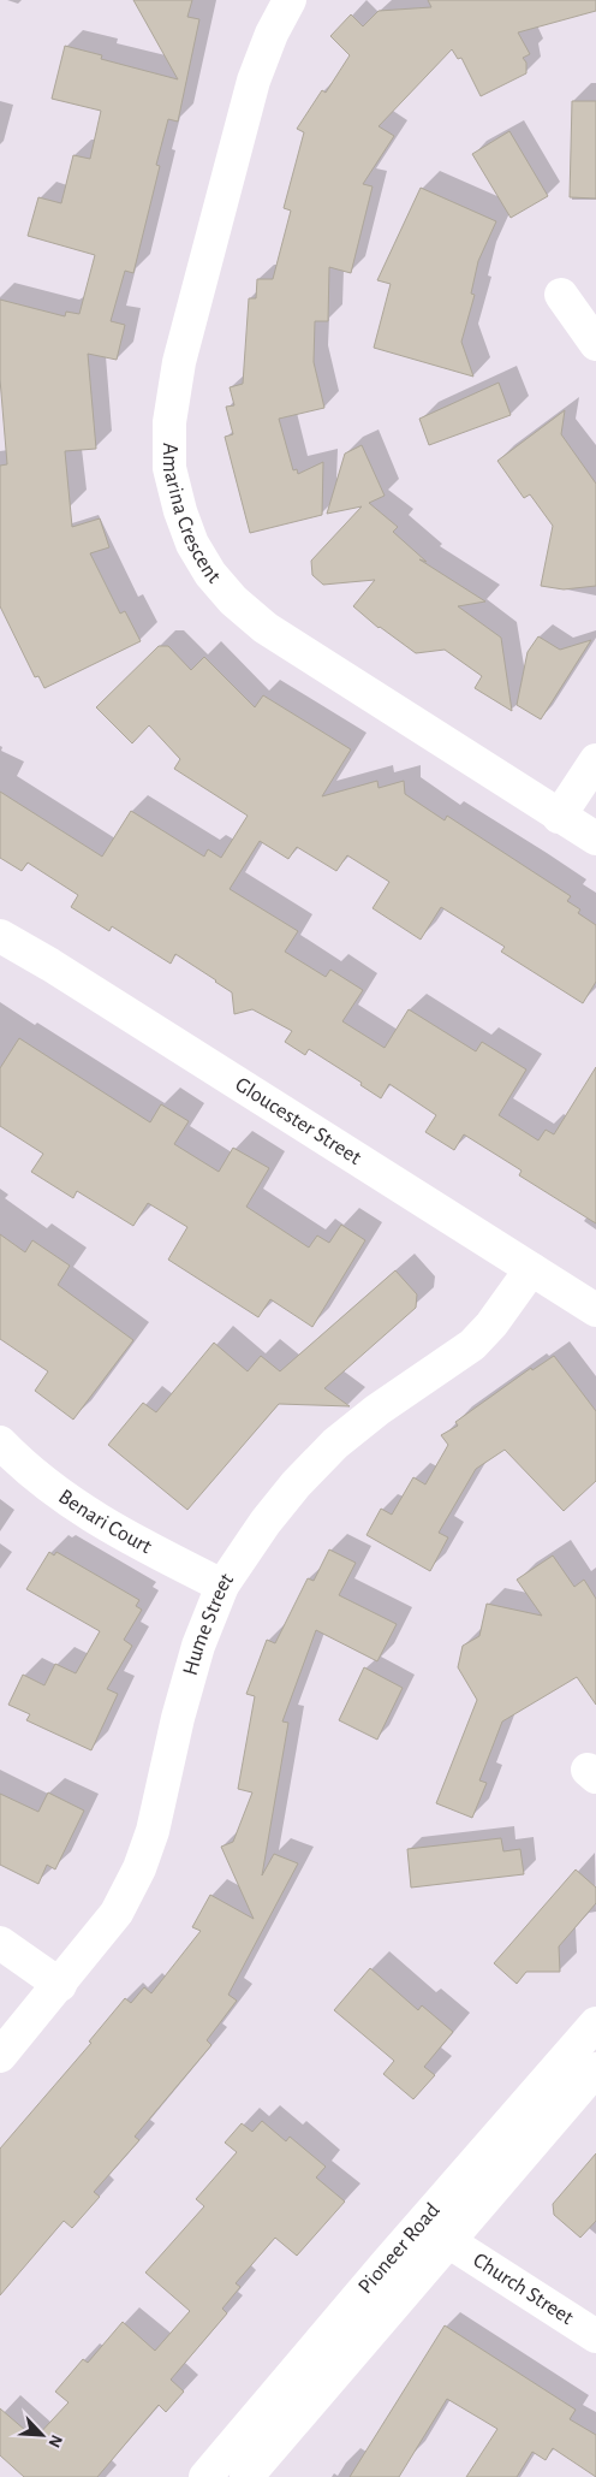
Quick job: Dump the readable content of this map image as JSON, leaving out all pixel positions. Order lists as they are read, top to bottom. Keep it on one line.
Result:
{"streets":{"street":["Amarina Crescent","Gloucester Street","Benari Court","Hume Street","Pioneer Road","Church Street"]},"crossings":[["Gloucester Street","Hume Street"],["Benari Court","Hume Street"],["Pioneer Road","Church Street"]],"north":"bottom right"}
